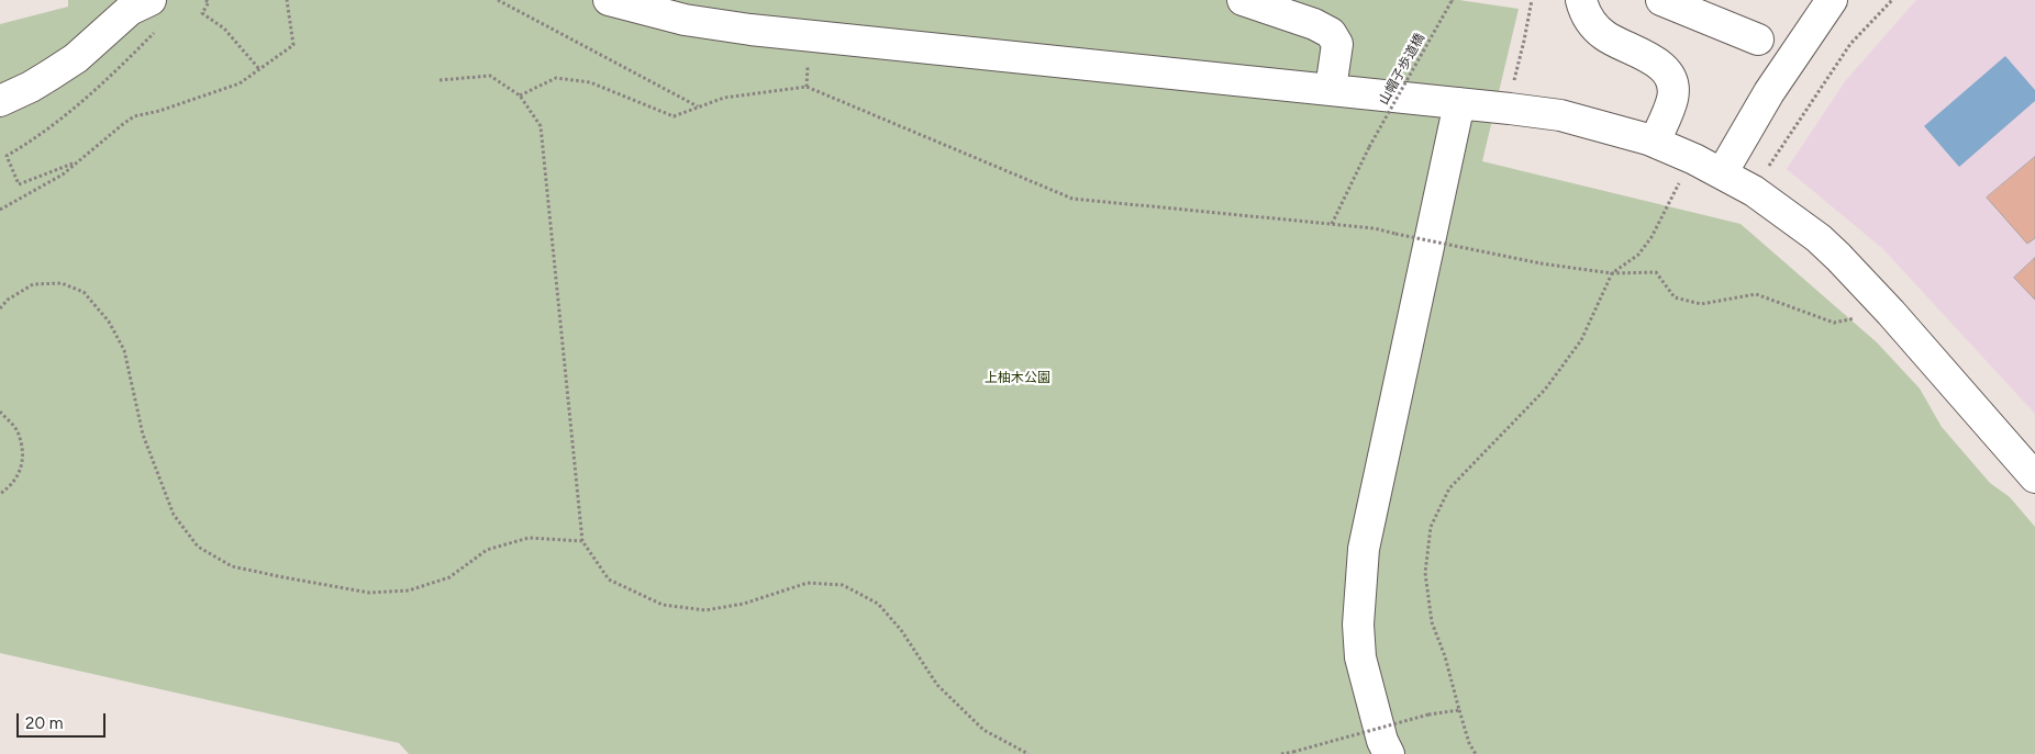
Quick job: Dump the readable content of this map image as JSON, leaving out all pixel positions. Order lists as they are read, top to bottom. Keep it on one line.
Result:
{"streets":{"path":["山帽子歩道橋"]},"parks":["上柚木公園"],"scale_bar":"20 m"}
